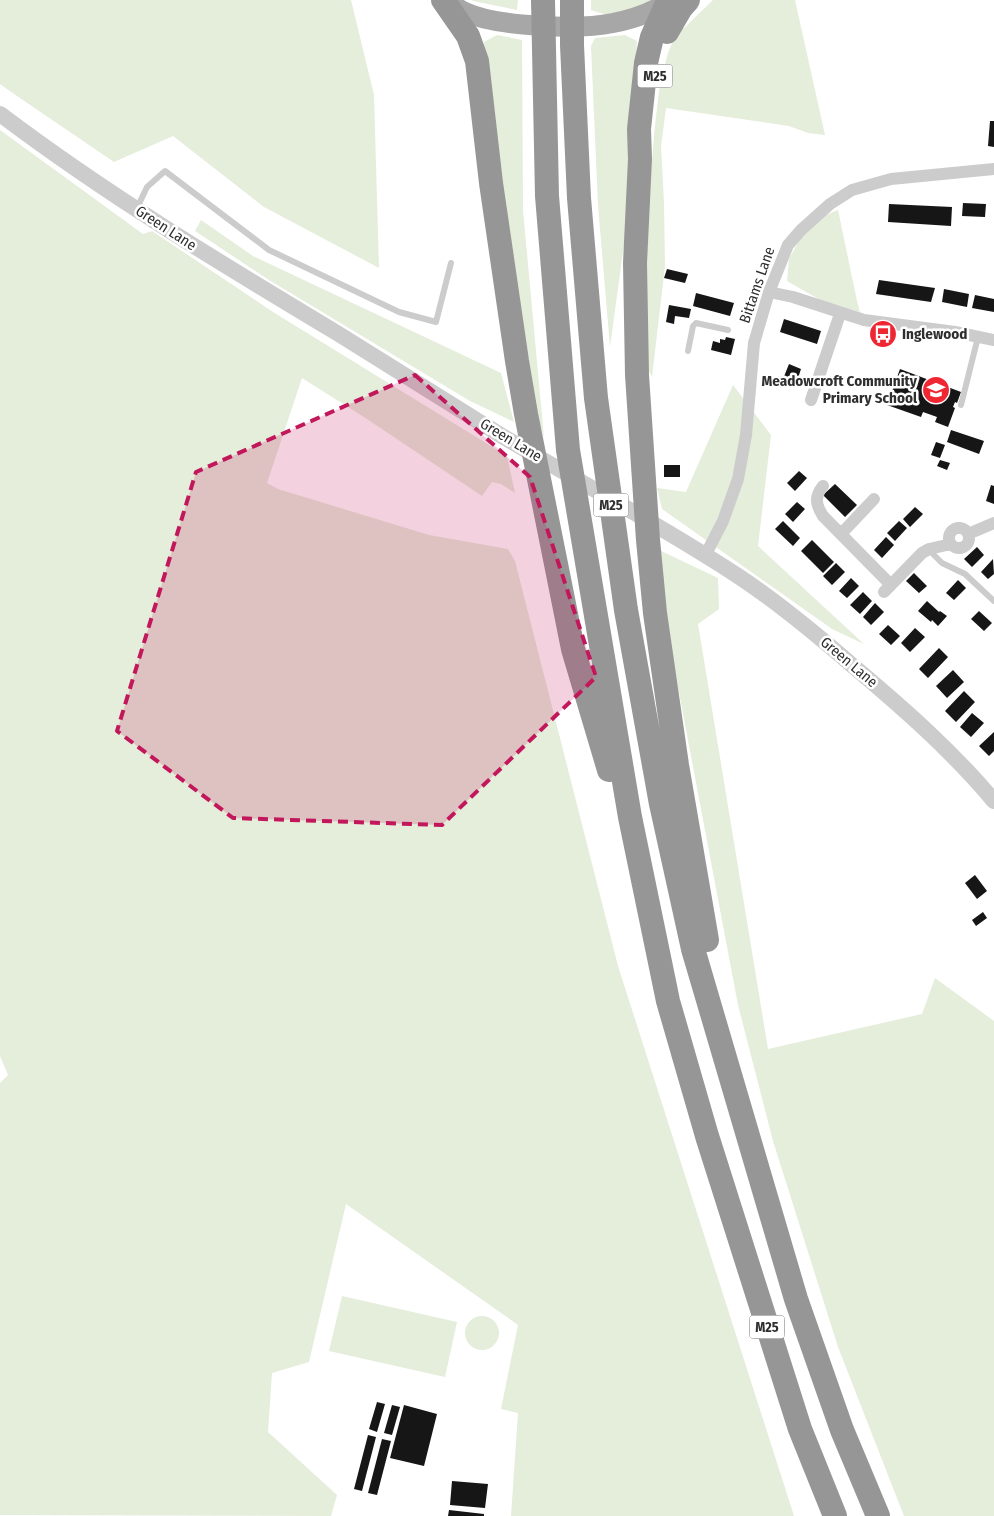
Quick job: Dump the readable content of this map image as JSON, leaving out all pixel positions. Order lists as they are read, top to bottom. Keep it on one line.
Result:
{"streets":{"highway":["M25"],"street":["Green Lane","Bittams Lane"]},"crossings":[["Green Lane","Bittams Lane"]],"places":{"bus stop":["Inglewood"],"school or university":["Meadowcroft Community Primary School"]}}
